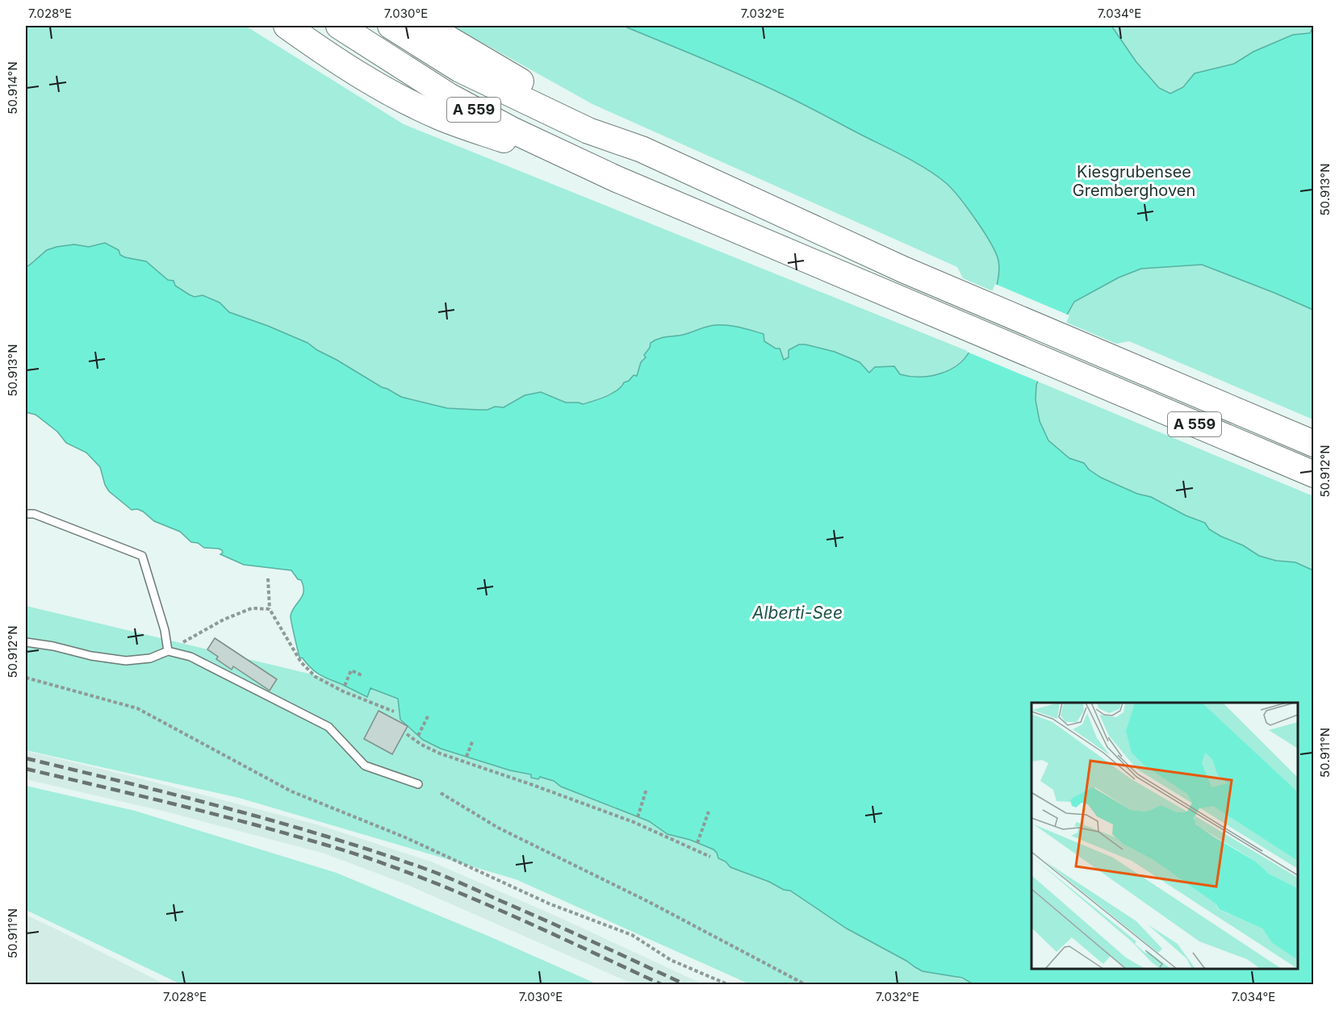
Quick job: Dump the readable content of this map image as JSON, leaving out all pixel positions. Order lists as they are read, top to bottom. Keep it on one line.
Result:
{"streets":{"highway":["A 559"]},"water":["Alberti-See"],"parks":["Kiesgrubensee Gremberghoven"],"coordinates":["7.028°E","7.030°E","7.032°E","7.034°E","50.914°N","50.913°N","50.912°N","50.911°N"]}
